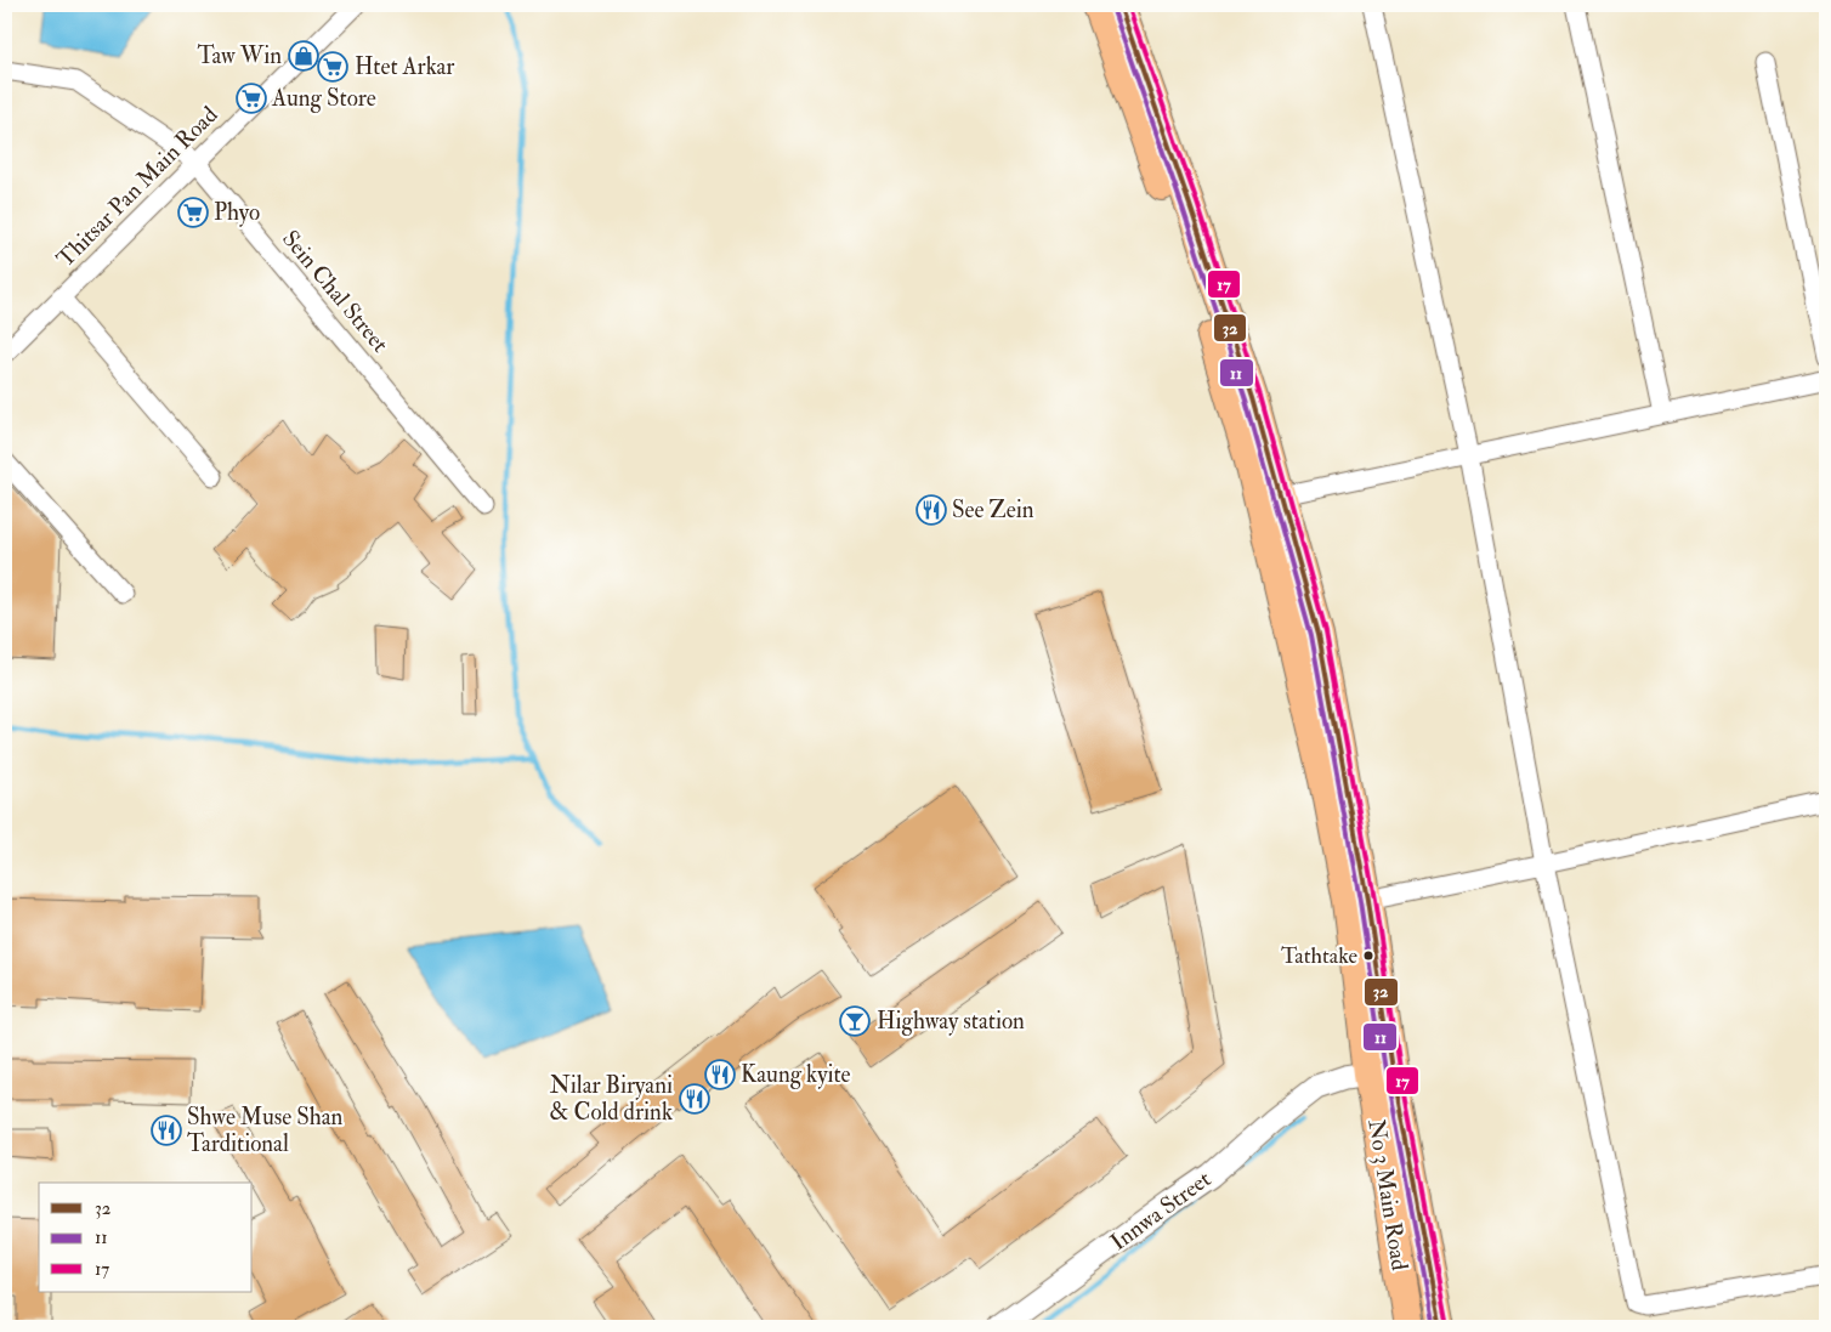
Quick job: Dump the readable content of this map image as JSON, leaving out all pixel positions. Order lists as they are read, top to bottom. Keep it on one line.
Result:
{"streets":{"main road":["No 3 Main Road"],"street":["Thitsar Pan Main Road","Sein Chal Street","Innwa Street"]},"crossings":[["Thitsar Pan Main Road","Sein Chal Street"],["No 3 Main Road","Innwa Street"]],"places":{"shop":["Taw Win"],"supermarket":["Htet Arkar","Aung Store","Phyo"],"restaurant":["See Zein","Kaung kyite","Nilar Biryani & Cold drink","Shwe Muse Shan Tarditional"],"other":["Tathtake"],"bar":["Highway station"]},"lines":["transit line 32","transit line 17","transit line 11"],"legend":["32","11","17"]}
